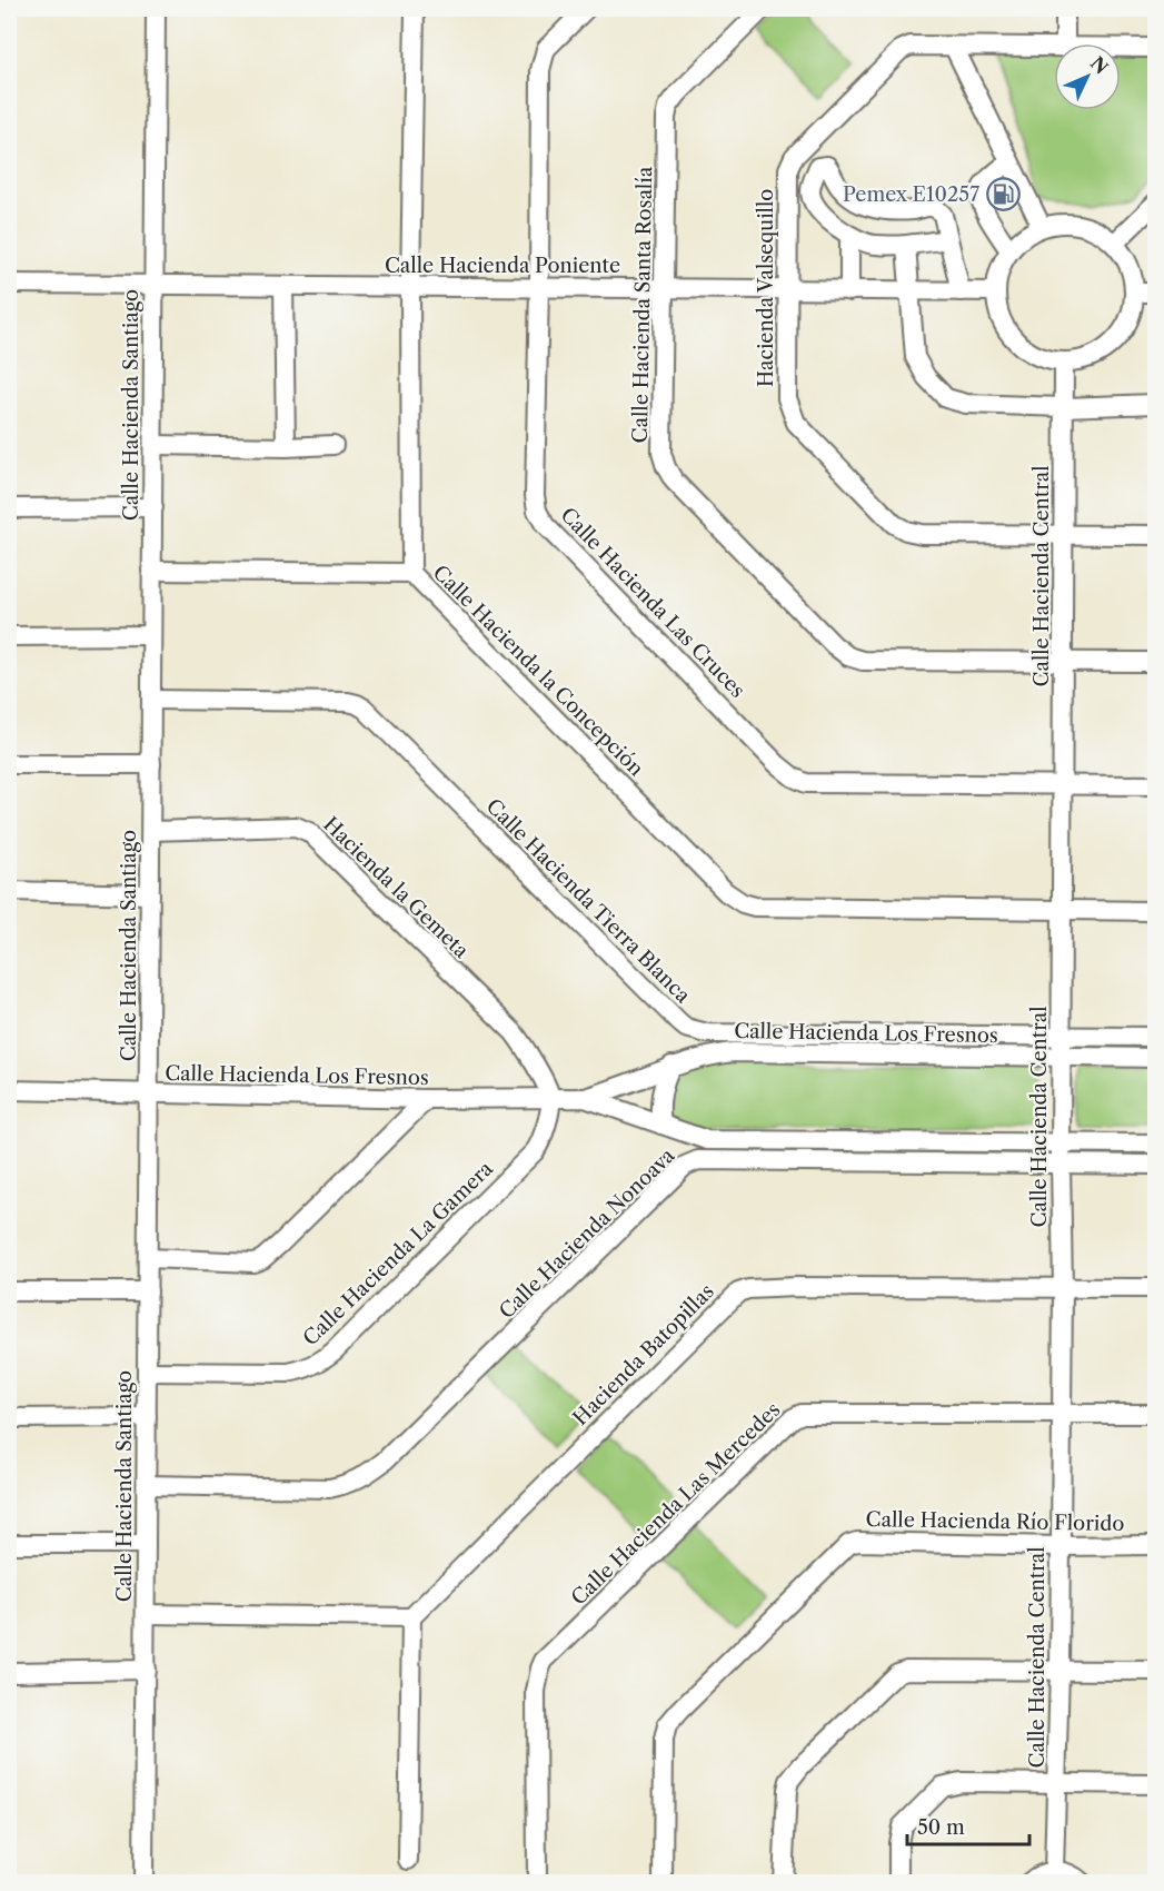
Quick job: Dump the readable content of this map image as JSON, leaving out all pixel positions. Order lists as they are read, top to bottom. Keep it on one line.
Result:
{"streets":{"street":["Calle Hacienda Poniente","Hacienda Valsequillo","Calle Hacienda Santa Rosalía","Calle Hacienda Santiago","Calle Hacienda Central","Calle Hacienda Las Cruces","Calle Hacienda la Concepción","Hacienda la Gemeta","Calle Hacienda Tierra Blanca","Calle Hacienda Los Fresnos","Calle Hacienda Nonoava","Calle Hacienda La Gamera","Hacienda Batopillas","Calle Hacienda Las Mercedes","Calle Hacienda Río Florido"]},"crossings":[["Calle Hacienda Poniente","Hacienda Valsequillo"],["Calle Hacienda Poniente","Calle Hacienda Santa Rosalía"],["Calle Hacienda Poniente","Calle Hacienda Santiago"],["Calle Hacienda Poniente","Calle Hacienda Central"],["Calle Hacienda Poniente","Calle Hacienda Las Cruces"],["Calle Hacienda Poniente","Calle Hacienda la Concepción"],["Hacienda Valsequillo","Calle Hacienda Central"],["Calle Hacienda Santa Rosalía","Calle Hacienda Central"],["Calle Hacienda Santiago","Hacienda la Gemeta"],["Calle Hacienda Santiago","Calle Hacienda Tierra Blanca"],["Calle Hacienda Santiago","Calle Hacienda Los Fresnos"],["Calle Hacienda Santiago","Calle Hacienda Nonoava"],["Calle Hacienda Santiago","Calle Hacienda La Gamera"],["Calle Hacienda Central","Calle Hacienda Las Cruces"],["Calle Hacienda Central","Calle Hacienda la Concepción"],["Calle Hacienda Central","Calle Hacienda Tierra Blanca"],["Calle Hacienda Central","Calle Hacienda Los Fresnos"],["Calle Hacienda Central","Calle Hacienda Nonoava"],["Calle Hacienda Central","Hacienda Batopillas"],["Calle Hacienda Central","Calle Hacienda Las Mercedes"],["Calle Hacienda Central","Calle Hacienda Río Florido"],["Hacienda la Gemeta","Calle Hacienda Los Fresnos"],["Hacienda la Gemeta","Calle Hacienda La Gamera"],["Calle Hacienda Los Fresnos","Calle Hacienda La Gamera"]],"places":{"fuel station":["Pemex E10257"]},"scale_bar":"50 m","north":"top right"}
